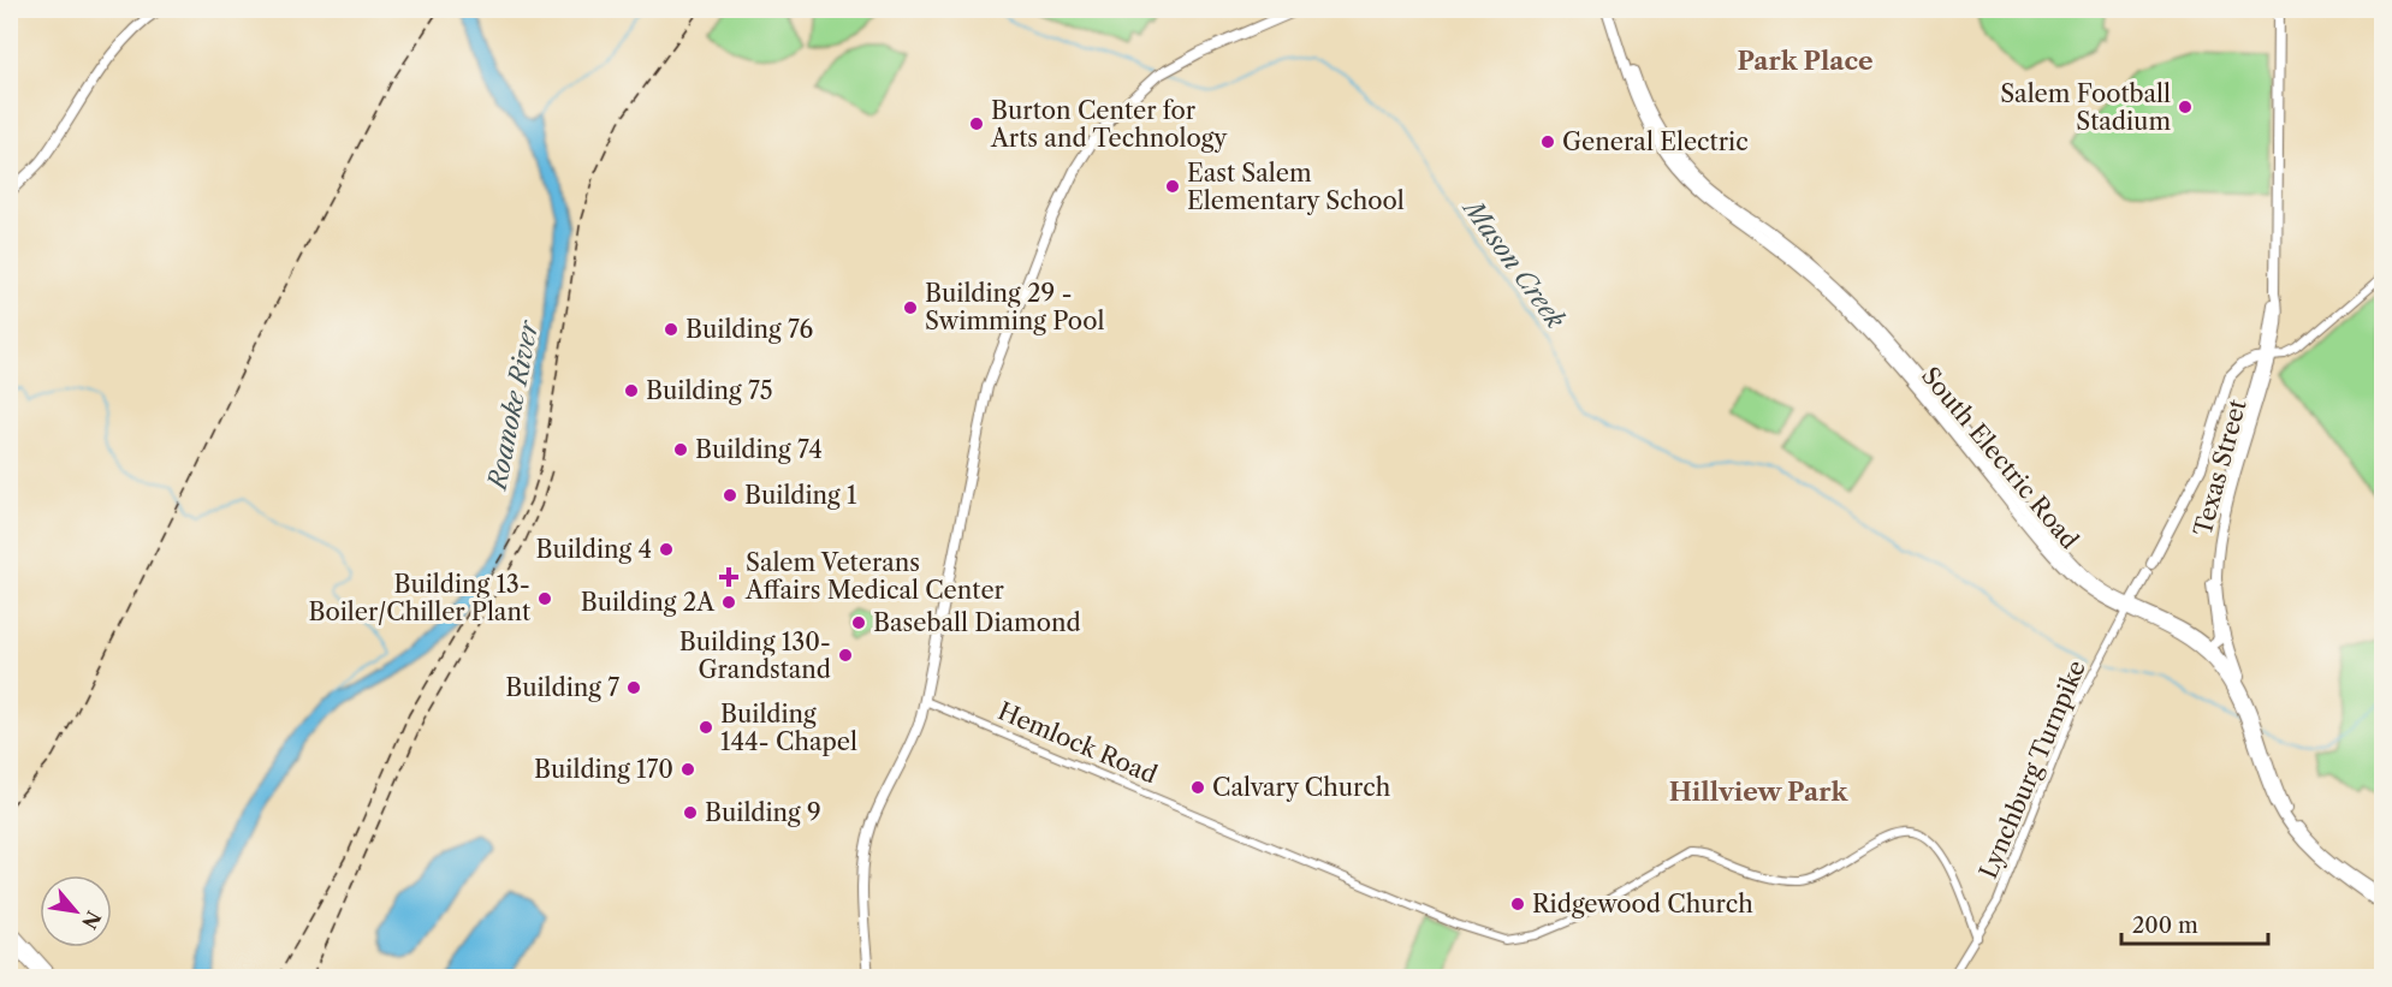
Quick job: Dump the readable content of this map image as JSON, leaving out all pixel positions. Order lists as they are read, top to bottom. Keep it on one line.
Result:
{"streets":{"main road":["South Electric Road","Texas Street","Lynchburg Turnpike"],"street":["Hemlock Road"]},"crossings":[["South Electric Road","Texas Street"],["South Electric Road","Lynchburg Turnpike"],["Texas Street","Lynchburg Turnpike"],["Hemlock Road","Lynchburg Turnpike"]],"districts":["Park Place","Hillview Park"],"water":["Mason Creek","Roanoke River"],"places":{"other":["Salem Football Stadium","Burton Center for Arts and Technology","General Electric","East Salem Elementary School","Building 29 - Swimming Pool","Building 76","Building 75","Building 74","Building 1","Building 4","Building 13- Boiler/Chiller Plant","Building 2A","Baseball Diamond","Building 130- Grandstand","Building 7","Building 144- Chapel","Building 170","Calvary Church","Building 9","Ridgewood Church"],"health":["Salem Veterans Affairs Medical Center"]},"scale_bar":"200 m","north":"bottom right"}
